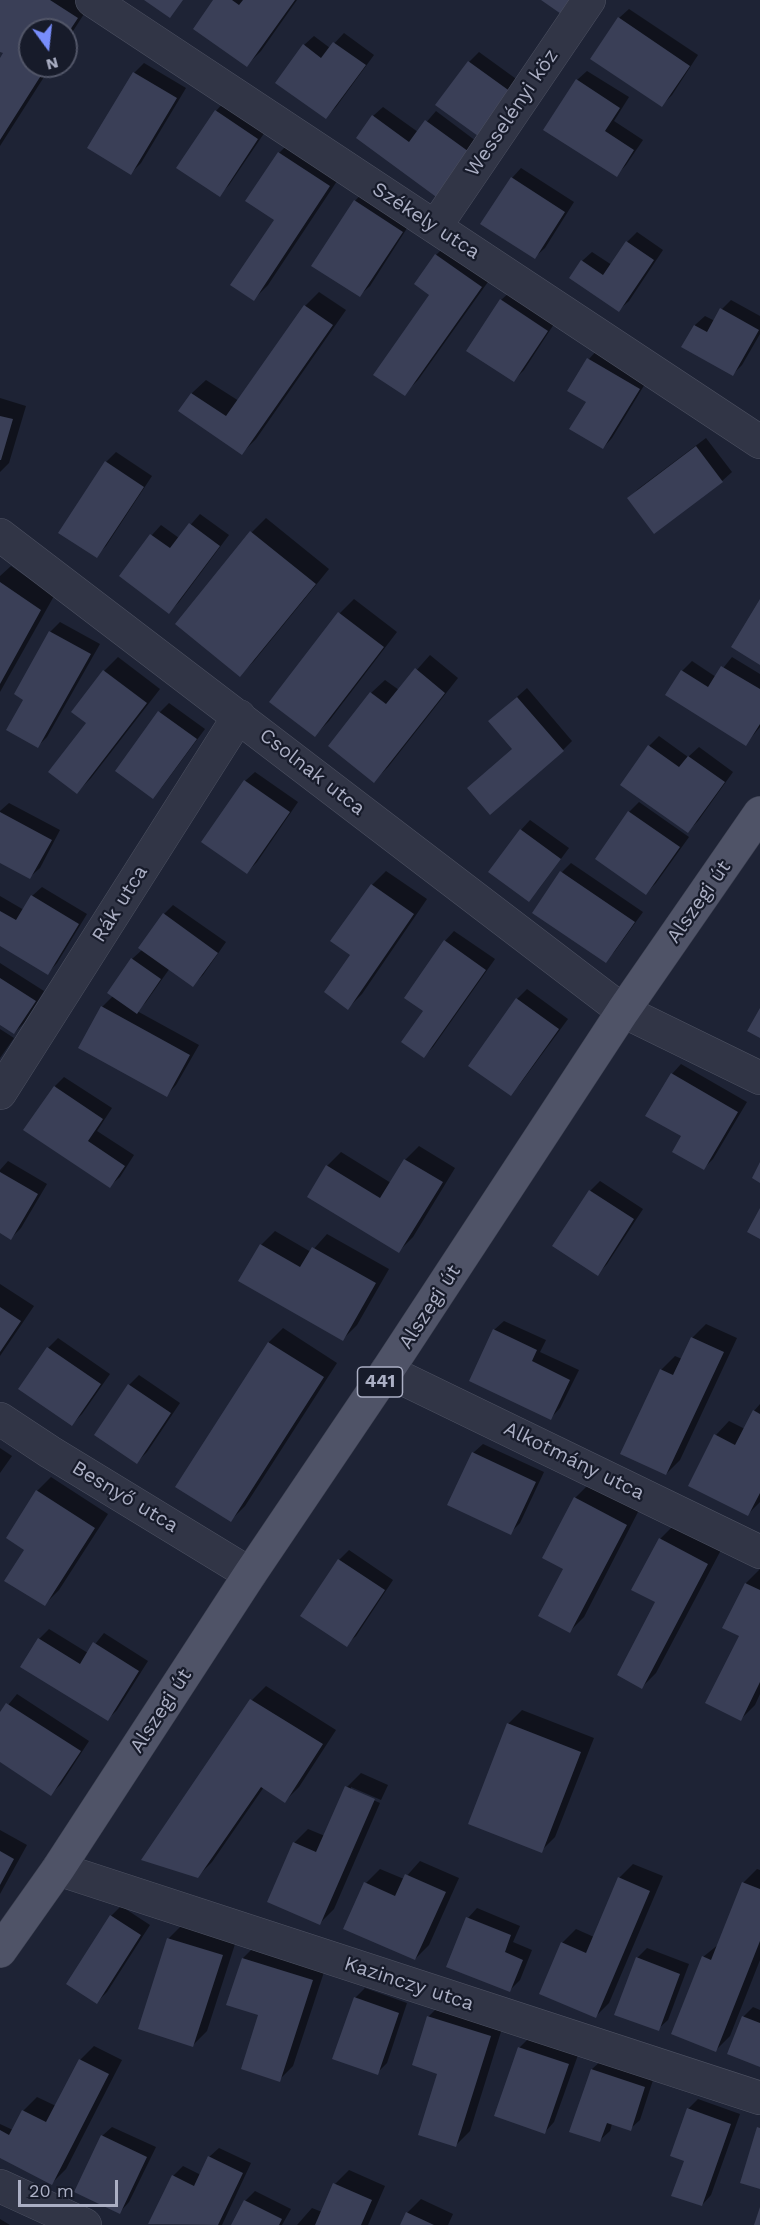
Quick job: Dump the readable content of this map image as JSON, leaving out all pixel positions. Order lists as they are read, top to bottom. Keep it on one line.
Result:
{"streets":{"main road":["Alszegi út","441"],"street":["Wesselényi köz","Székely utca","Csolnak utca","Rák utca","Alkotmány utca","Besnyő utca","Kazinczy utca"]},"crossings":[["Wesselényi köz","Székely utca"],["Csolnak utca","Alszegi út"],["Csolnak utca","Rák utca"],["Alszegi út","Alkotmány utca"],["Alszegi út","Besnyő utca"],["Alszegi út","Kazinczy utca"]],"scale_bar":"20 m","north":"bottom"}
